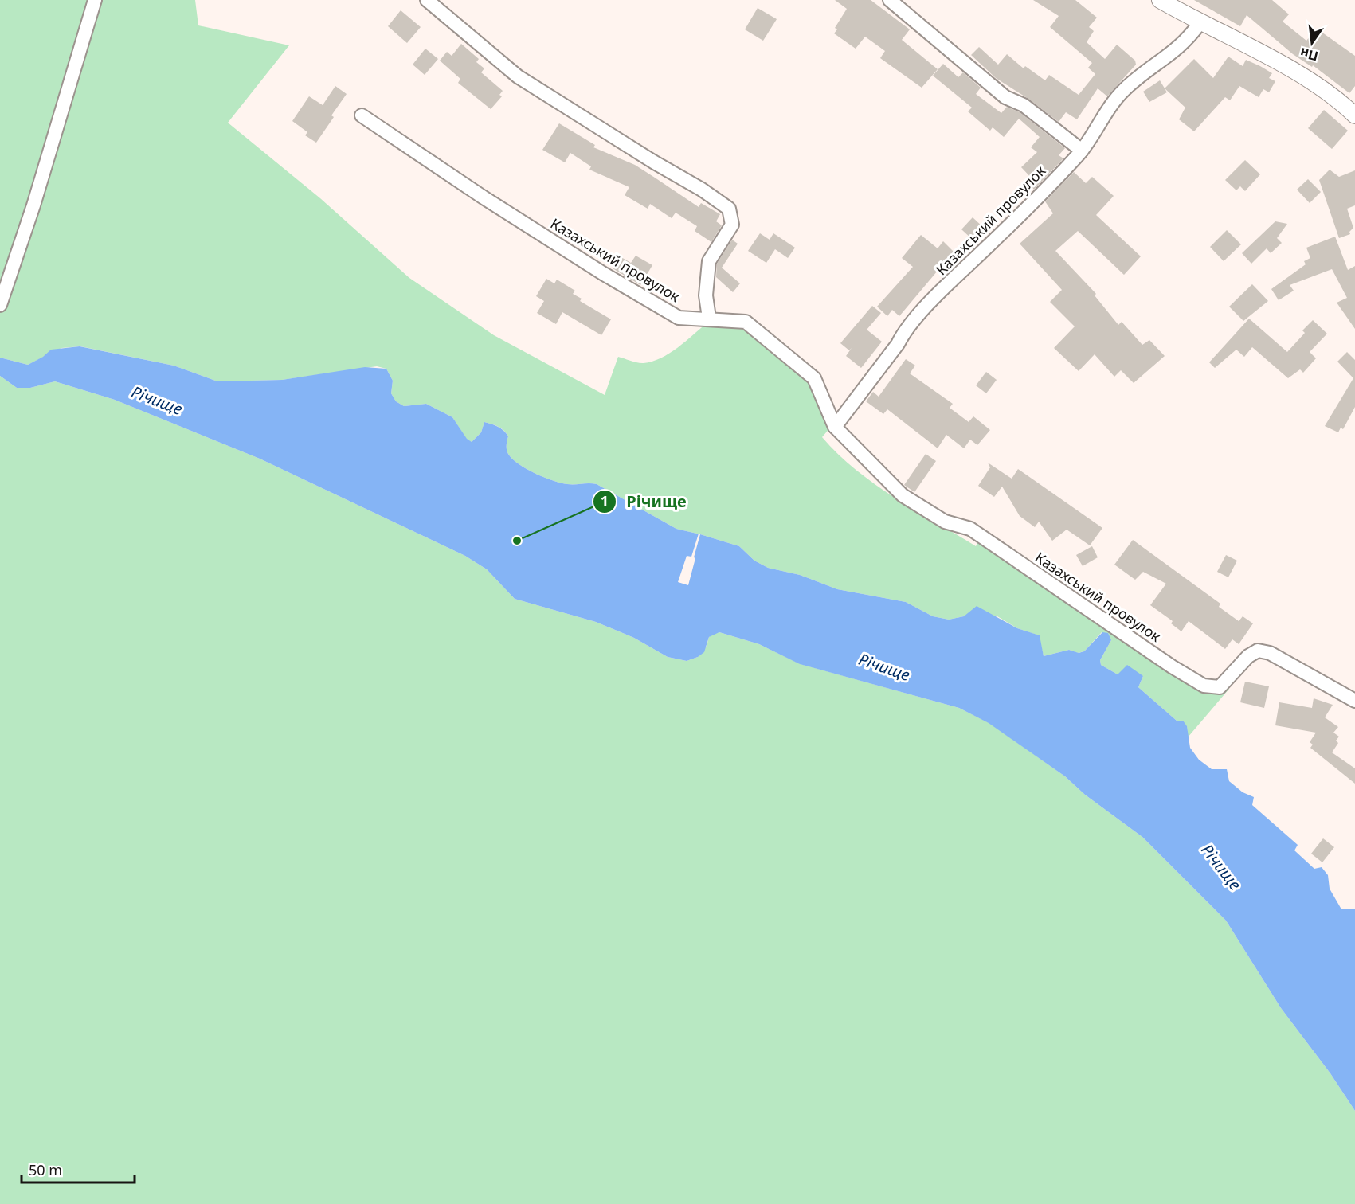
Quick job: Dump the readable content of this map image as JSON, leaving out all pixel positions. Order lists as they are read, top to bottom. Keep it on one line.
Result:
{"streets":{"street":["Казахський провулок"]},"water":["Річище"],"places":["Річище"],"scale_bar":"50 m","north":"bottom"}
